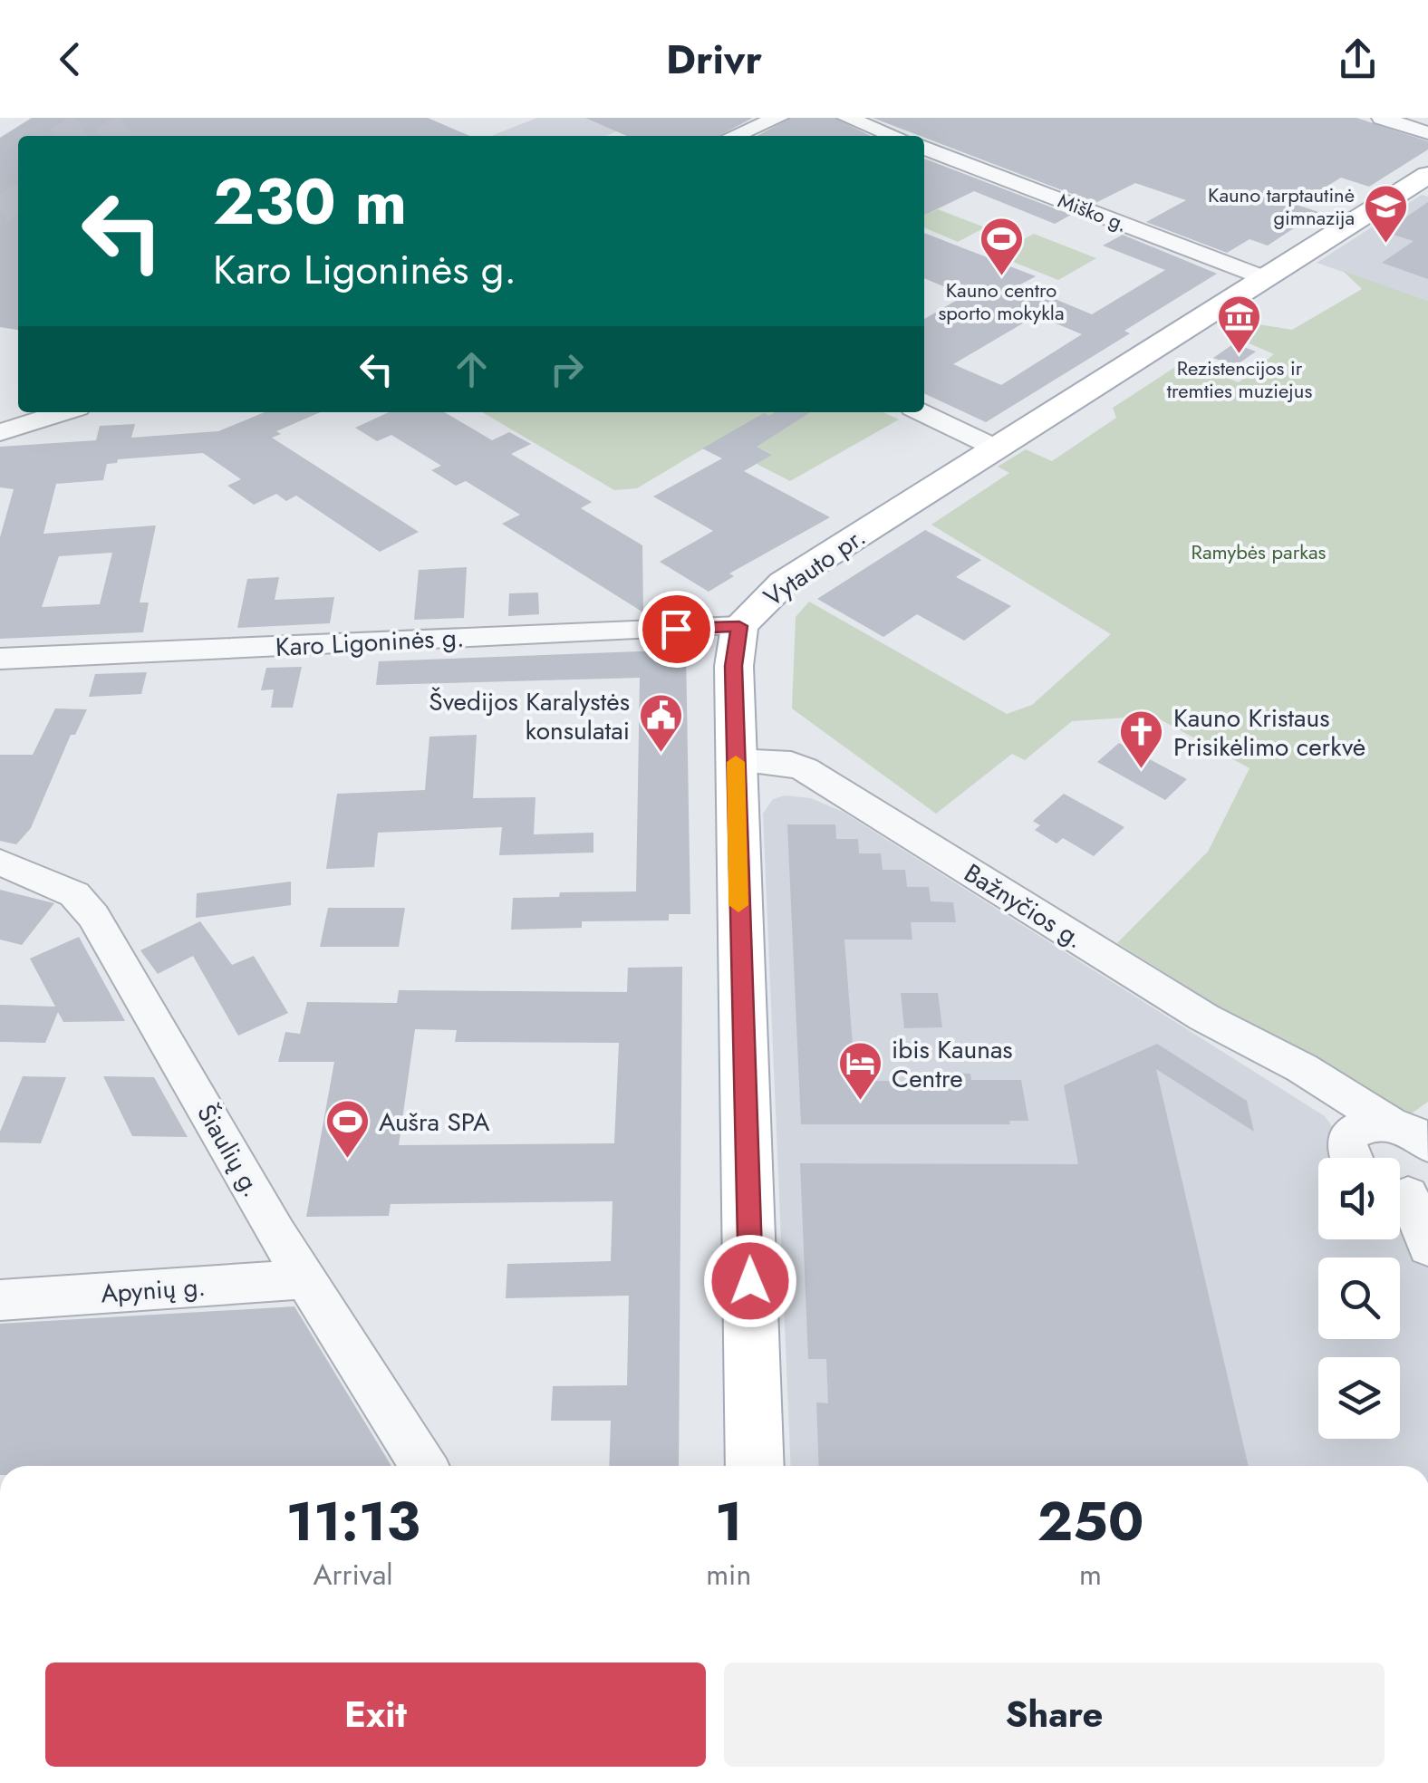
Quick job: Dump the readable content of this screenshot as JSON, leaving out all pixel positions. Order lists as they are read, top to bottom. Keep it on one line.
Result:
{"streets":{"main road":["Vytauto pr."],"street":["Miško g.","Karo Ligoninės g.","Bažnyčios g.","Šiaulių g.","Apynių g."]},"crossings":[["Miško g.","Vytauto pr."],["Vytauto pr.","Karo Ligoninės g."],["Šiaulių g.","Apynių g."]],"parks":["Ramybės parkas"],"places":{"school or university":["Kauno tarptautinė gimnazija"],"sports":["Kauno centro sporto mokykla","Aušra SPA"],"museum":["Rezistencijos ir tremties muziejus"],"public building":["Švedijos Karalystės konsulatai"],"church":["Kauno Kristaus Prisikėlimo cerkvė"],"hotel":["ibis Kaunas Centre"]},"page":{"header":"Drivr","turn":["230 m","Karo Ligoninės g."],"eta":["11:13","Arrival","1","min","250","m"],"buttons":["Exit","Share"]}}
